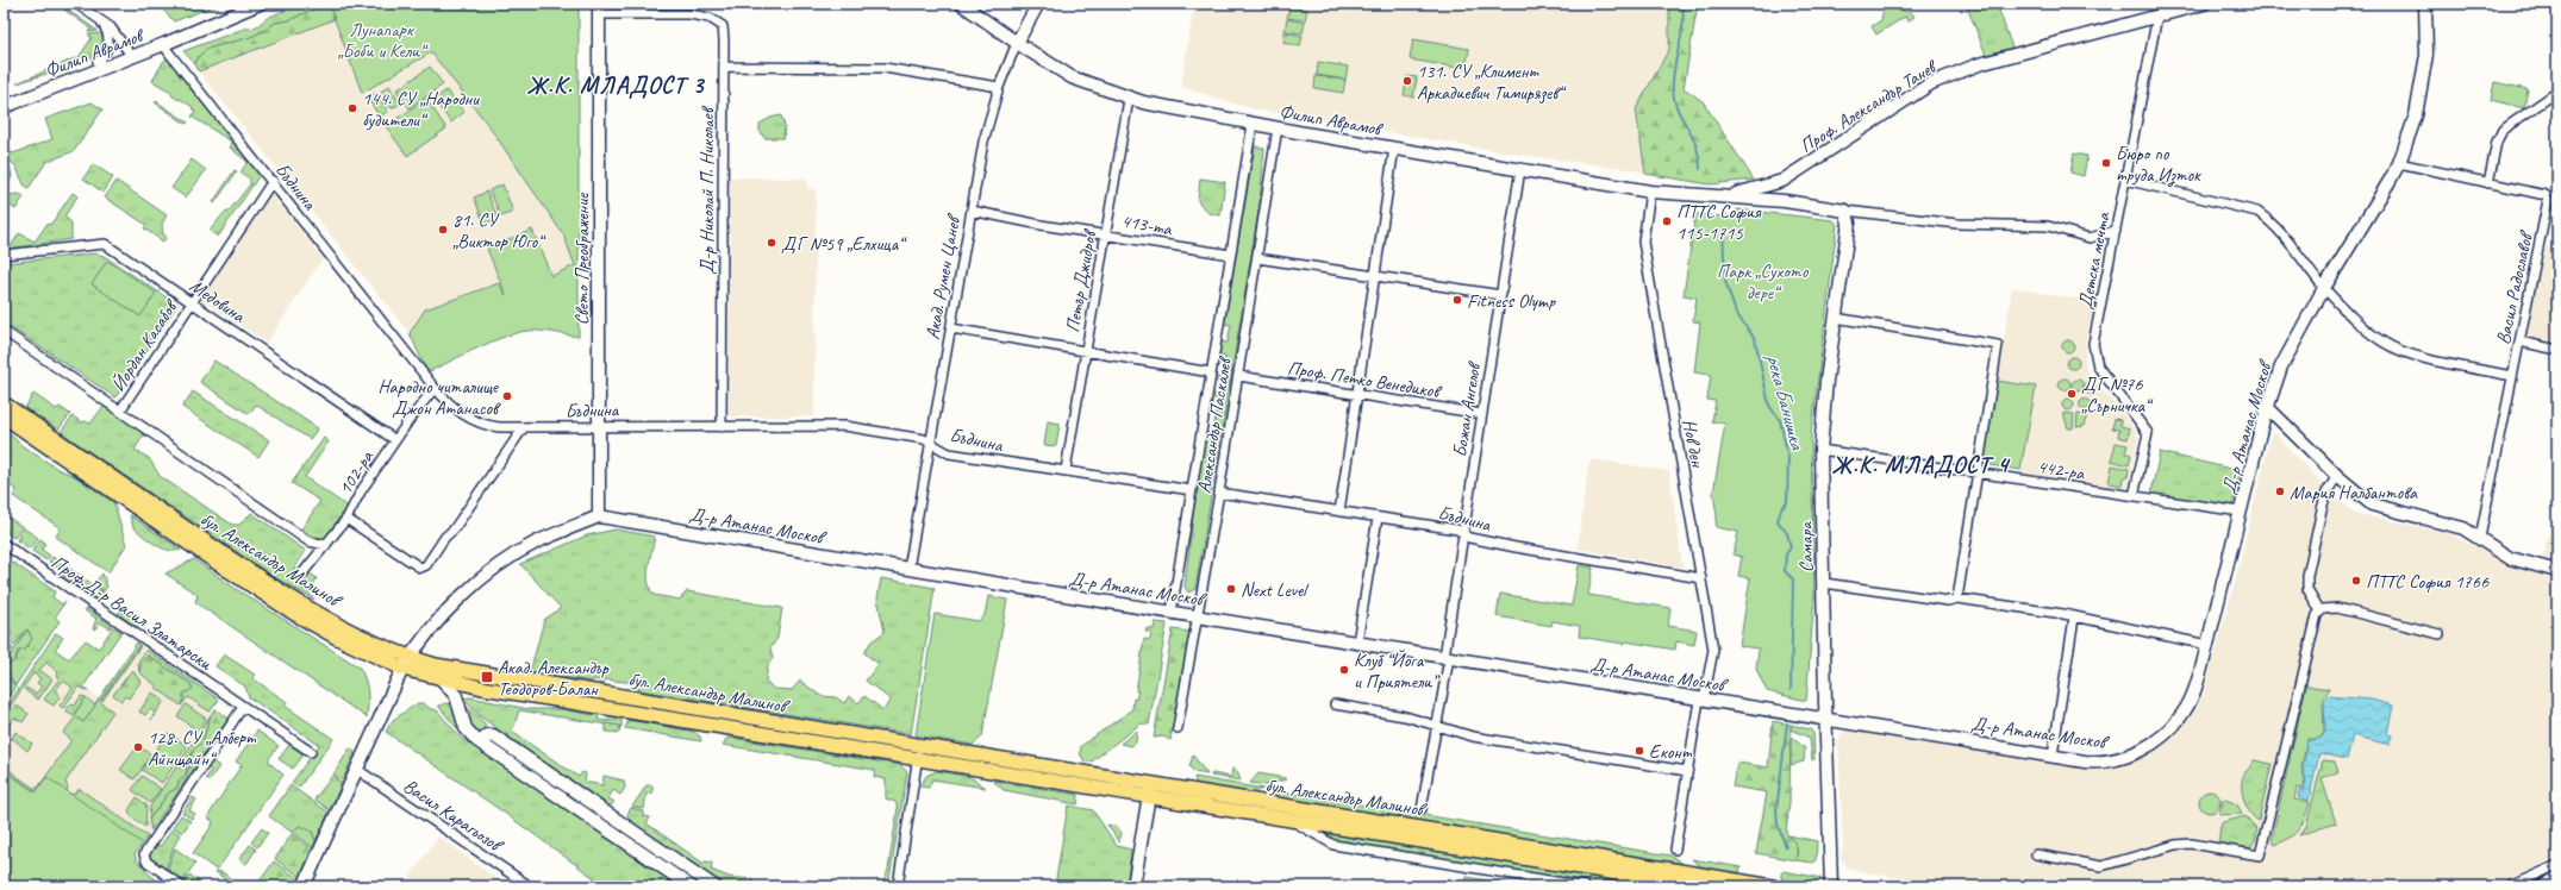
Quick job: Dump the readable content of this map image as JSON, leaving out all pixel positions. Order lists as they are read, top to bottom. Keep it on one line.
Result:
{"streets":{"main road":["бул. Александър Малинов"],"street":["Филип Аврамов","Проф. Александър Танев","Бъднина","Д-р Николай П. Николаев","413-та","Свето Преображение","Детска мечта","Акад. Румен Цанев","Петър Джидров","Васил Радославов","Медовина","Йордан Касабов","Проф. Петко Венедиков","Божан Ангелов","Александър Паскалев","Д-р Атанас Москов","Нов ден","442-ра","102-ра","Самара","Проф.Д-р Васил Златарски","Васил Карагьозов"]},"crossings":[["Филип Аврамов","Проф. Александър Танев"],["Филип Аврамов","Бъднина"],["Филип Аврамов","Акад. Румен Цанев"],["Филип Аврамов","Петър Джидров"],["Филип Аврамов","Божан Ангелов"],["Филип Аврамов","Александър Паскалев"],["Филип Аврамов","Нов ден"],["Филип Аврамов","Самара"],["Проф. Александър Танев","Детска мечта"],["Бъднина","Д-р Николай П. Николаев"],["Бъднина","Свето Преображение"],["Бъднина","Акад. Румен Цанев"],["Бъднина","Петър Джидров"],["Бъднина","Йордан Касабов"],["Бъднина","Божан Ангелов"],["Бъднина","Александър Паскалев"],["Бъднина","Нов ден"],["Бъднина","102-ра"],["Д-р Николай П. Николаев","Свето Преображение"],["413-та","Акад. Румен Цанев"],["413-та","Петър Джидров"],["413-та","Александър Паскалев"],["Свето Преображение","Д-р Атанас Москов"],["Детска мечта","442-ра"],["Акад. Румен Цанев","Д-р Атанас Москов"],["Васил Радославов","Д-р Атанас Москов"],["Медовина","Йордан Касабов"],["Медовина","102-ра"],["Проф. Петко Венедиков","Божан Ангелов"],["Проф. Петко Венедиков","Александър Паскалев"],["Божан Ангелов","Д-р Атанас Москов"],["Александър Паскалев","Д-р Атанас Москов"],["Д-р Атанас Москов","Нов ден"],["Д-р Атанас Москов","442-ра"],["Д-р Атанас Москов","Самара"],["442-ра","Самара"]],"districts":["Ж.К. МЛАДОСТ 3","Ж.К. МЛАДОСТ 4"],"water":["река Банишка"],"parks":["Лунапарк „Боби и Кели“","Парк „Сухото дере“"],"places":{"other":["131. СУ „Климент Аркадиевич Тимирязев“","144. СУ „Народни будители“","Бюро по труда Изток","ПТТС София 115-1715","81. СУ „Виктор Юго“","ДГ №59 „Елхица“","Fitness Olymp","ДГ №76 „Сърничка“","Народно читалище Джон Атанасов","Мария Налбантова","ПТТС София 1766","Next Level","Клуб “Йога и Приятели”","128. СУ „Алберт Айнщайн“","Еконт"],"transit":["Акад. Александър Теодоров-Балан"]}}
